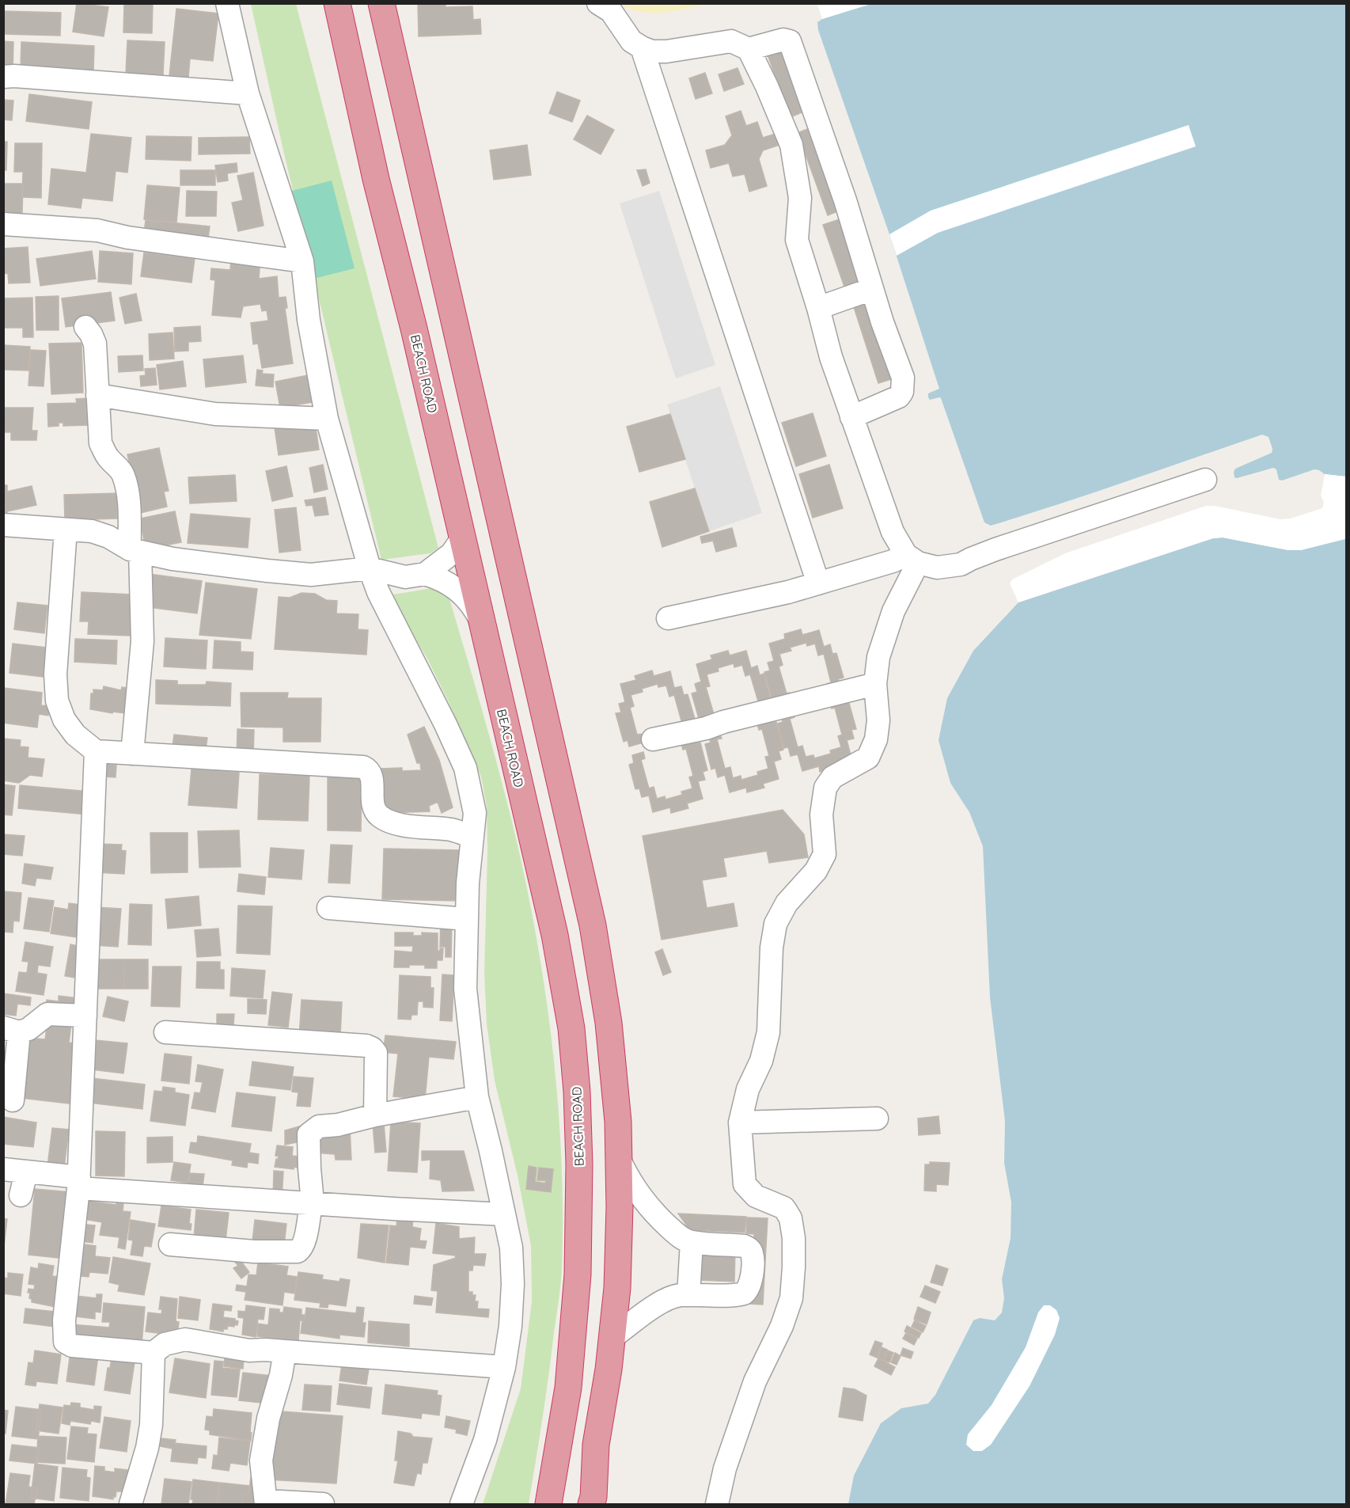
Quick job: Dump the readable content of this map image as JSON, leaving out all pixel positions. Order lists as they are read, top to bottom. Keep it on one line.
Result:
{"streets":{"highway":["BEACH ROAD"]}}
